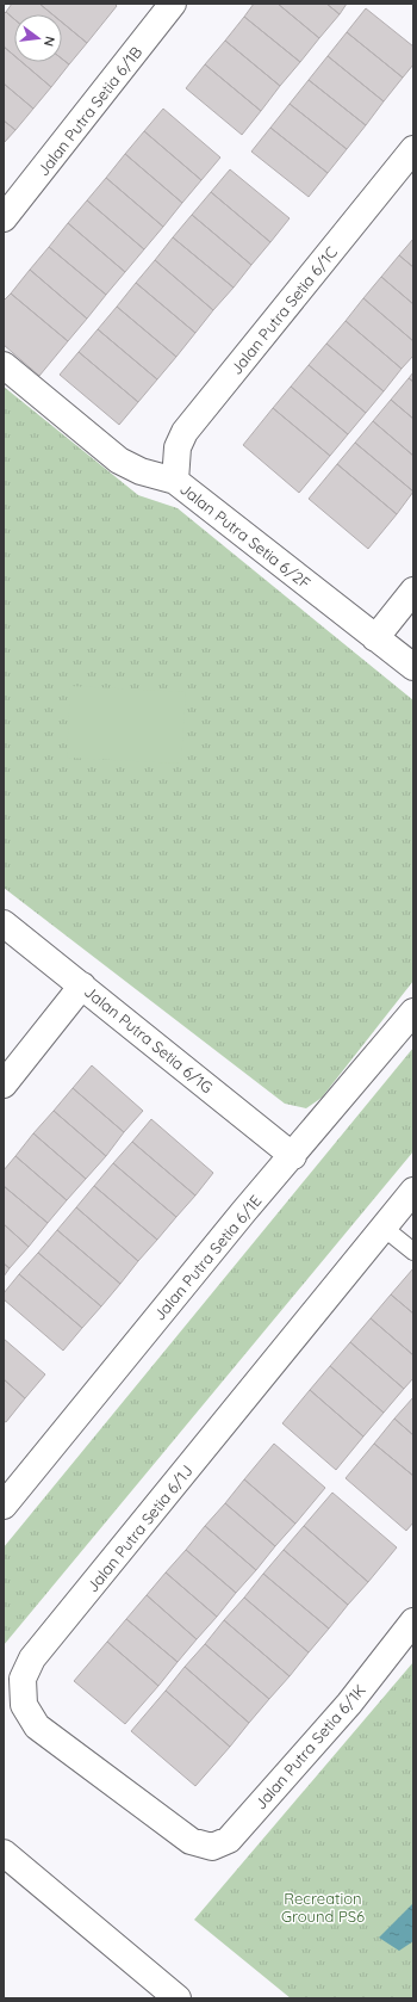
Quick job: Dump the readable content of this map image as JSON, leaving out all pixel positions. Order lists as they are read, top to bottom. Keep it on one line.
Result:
{"streets":{"street":["Jalan Putra Setia 6/1B","Jalan Putra Setia 6/1C","Jalan Putra Setia 6/2F","Jalan Putra Setia 6/1G","Jalan Putra Setia 6/1E","Jalan Putra Setia 6/1J","Jalan Putra Setia 6/1K"]},"crossings":[["Jalan Putra Setia 6/1C","Jalan Putra Setia 6/2F"],["Jalan Putra Setia 6/1G","Jalan Putra Setia 6/1E"],["Jalan Putra Setia 6/1J","Jalan Putra Setia 6/1K"]],"parks":["Recreation Ground PS6"],"north":"right"}
